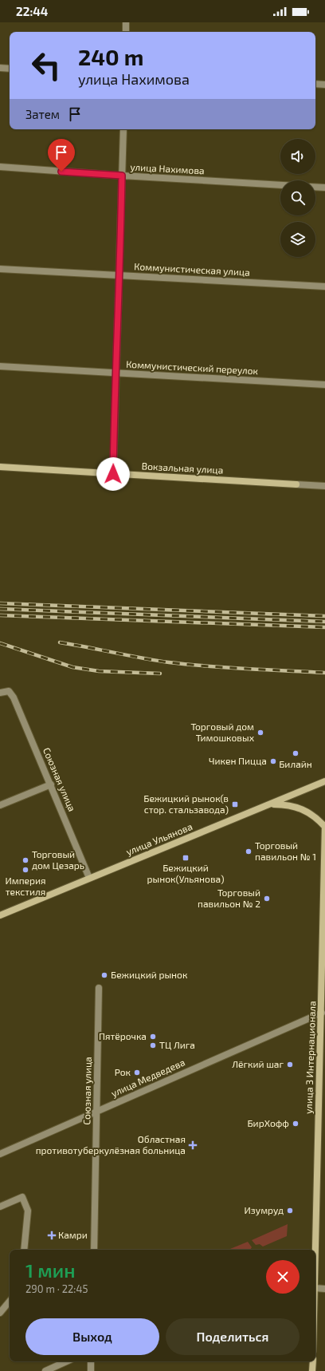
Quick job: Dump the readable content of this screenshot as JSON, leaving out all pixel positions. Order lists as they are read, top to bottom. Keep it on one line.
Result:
{"streets":{"main road":["Вокзальная улица","улица Ульянова","улица 3 Интернационала"],"street":["улица Нахимова","Коммунистическая улица","Коммунистический переулок","Союзная улица","улица Медведева"]},"crossings":[["Союзная улица","улица Ульянова"],["Союзная улица","улица Медведева"],["улица Ульянова","улица 3 Интернационала"],["улица 3 Интернационала","улица Медведева"]],"places":{"other":["Торговый дом Тимошковых","Билайн","Чикен Пицца","Торговый павильон № 1","Торговый дом Цезарь","Империя текстиля","Торговый павильон № 2","Бежицкий рынок","Пятёрочка","ТЦ Лига","Лёгкий шаг","Рок","БирХофф","Изумруд"],"transit":["Бежицкий рынок(в стор. стальзавода)","Бежицкий рынок(Ульянова)"],"health":["Областная противотуберкулёзная больница","Камри"]},"page":{"status":"22:44","turn":["240 m","улица Нахимова"],"then":"Затем","heading":["1 мин","290 m · 22:45"],"buttons":["Выход","Поделиться"]}}
